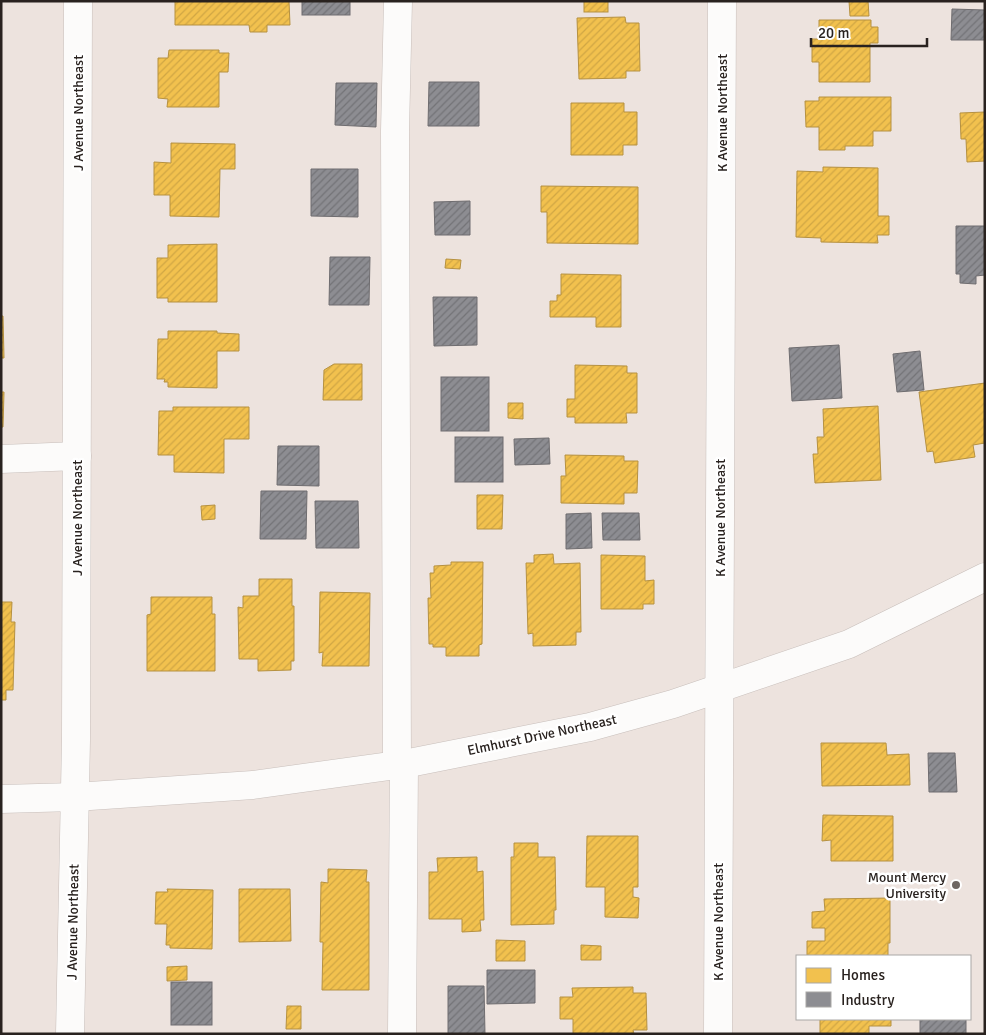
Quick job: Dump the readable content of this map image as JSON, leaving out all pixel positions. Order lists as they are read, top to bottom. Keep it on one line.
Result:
{"streets":{"street":["J Avenue Northeast","K Avenue Northeast","Elmhurst Drive Northeast"]},"crossings":[["J Avenue Northeast","Elmhurst Drive Northeast"],["K Avenue Northeast","Elmhurst Drive Northeast"]],"places":["Mount Mercy University"],"legend":["Homes","Industry"],"scale_bar":"20 m"}
